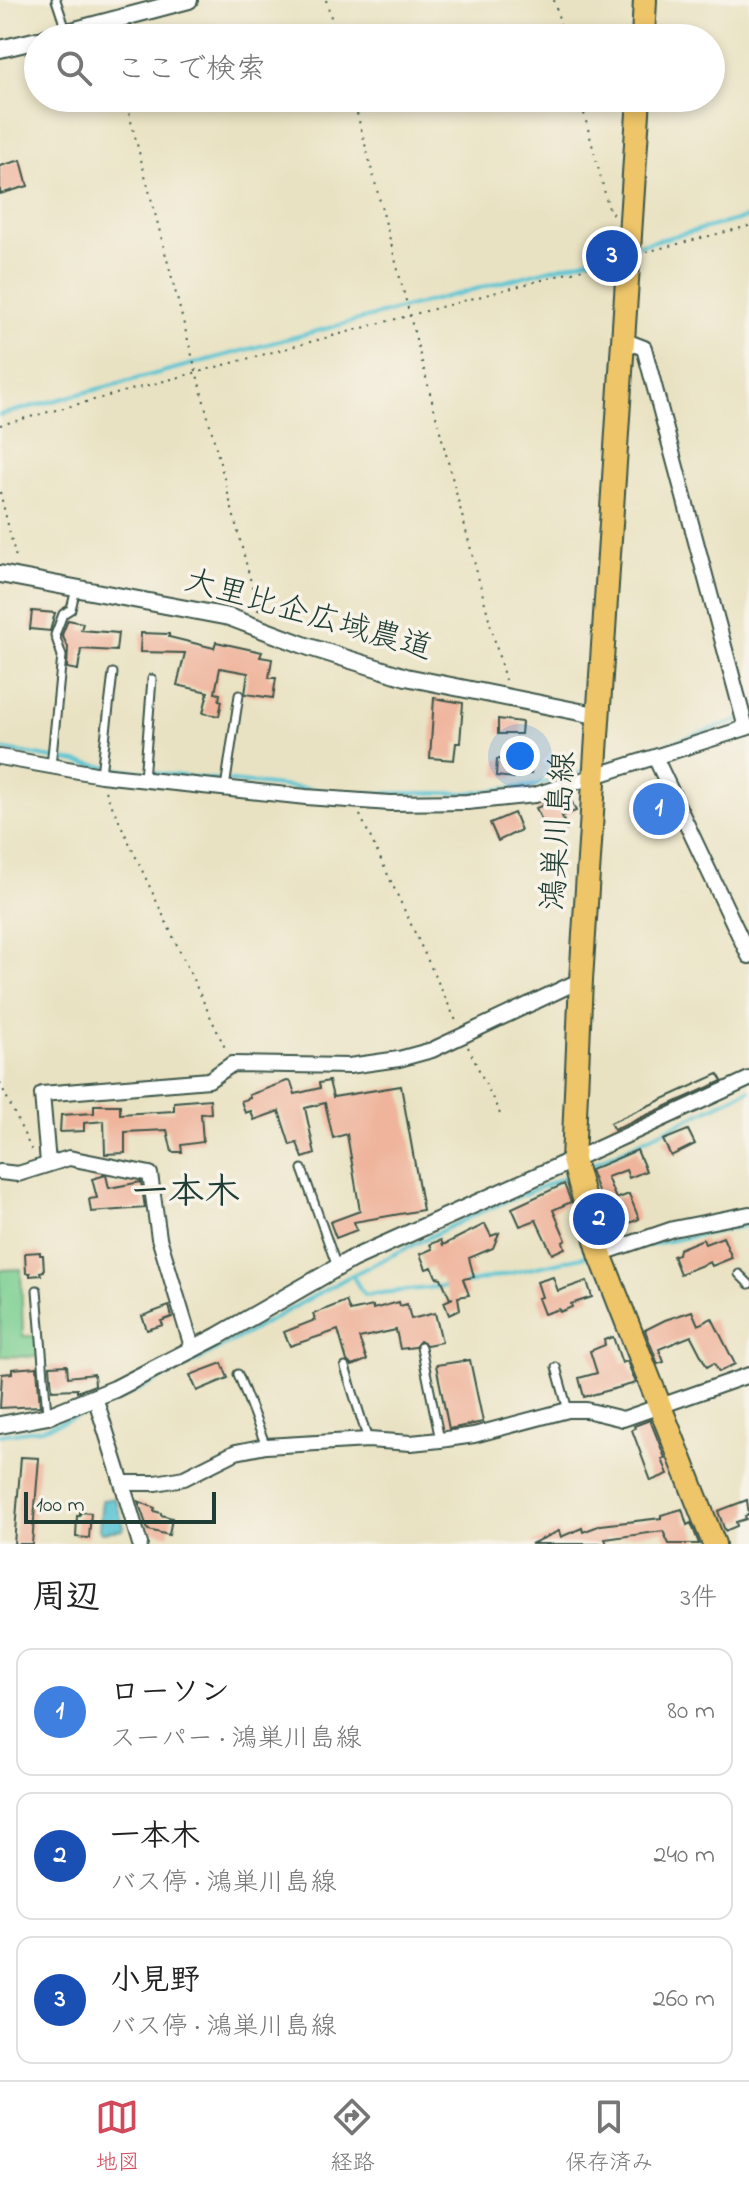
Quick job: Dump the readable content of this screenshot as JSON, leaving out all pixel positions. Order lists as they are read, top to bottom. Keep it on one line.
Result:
{"streets":{"main road":["鴻巣川島線"],"street":["大里比企広域農道"]},"crossings":[["大里比企広域農道","鴻巣川島線"]],"districts":["一本木"],"scale_bar":"100 m","page":{"search":"ここで検索","pins":["3","1","2"],"scale":"100 m","heading":["周辺","3件"],"list":[{"mark":"1","name":"ローソン","note":"スーパー · 鴻巣川島線","value":"80 m"},{"mark":"2","name":"一本木","note":"バス停 · 鴻巣川島線","value":"240 m"},{"mark":"3","name":"小見野","note":"バス停 · 鴻巣川島線","value":"260 m"}],"nav":["地図","経路","保存済み"]}}
